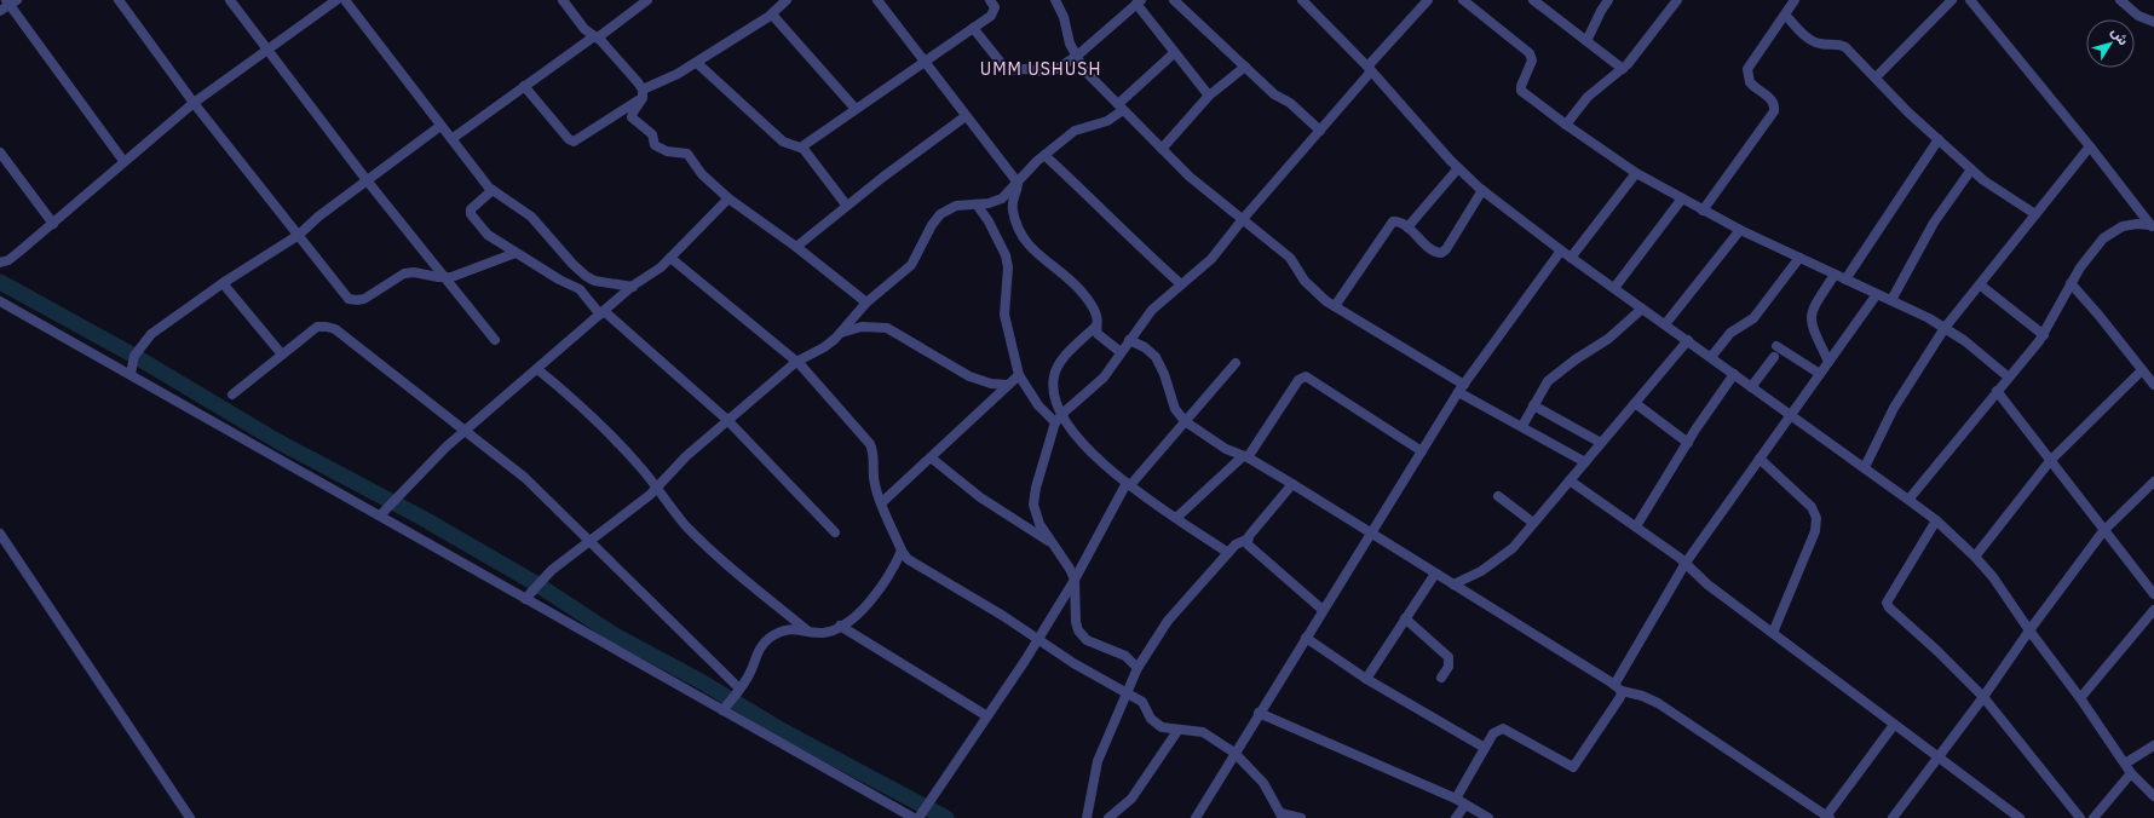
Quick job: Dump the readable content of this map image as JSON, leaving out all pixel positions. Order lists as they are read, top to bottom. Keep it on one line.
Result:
{"districts":["UMM USHUSH"],"north":"top right"}
